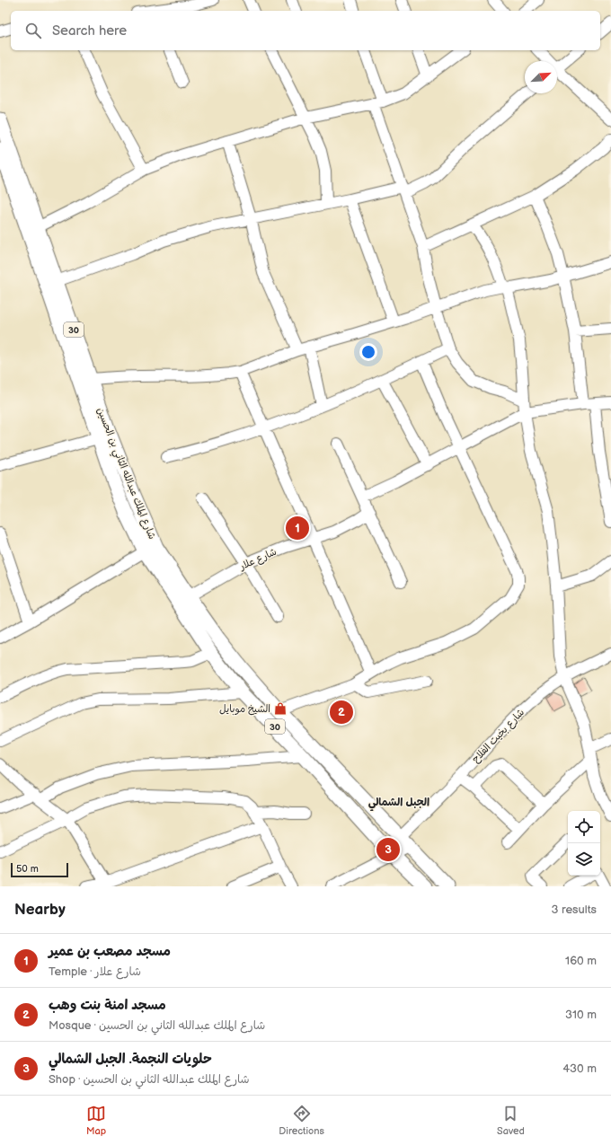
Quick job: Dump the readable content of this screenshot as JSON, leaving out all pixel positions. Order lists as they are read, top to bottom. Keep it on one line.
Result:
{"streets":{"main road":["30","شارع الملك عبدالله الثاني بن الحسين"],"street":["شارع علار","شارع بخيت الفلاح"]},"crossings":[["شارع الملك عبدالله الثاني بن الحسين","شارع علار"],["شارع الملك عبدالله الثاني بن الحسين","شارع بخيت الفلاح"]],"districts":["الجبل الشمالي"],"places":{"shop":["الشيخ موبايل"]},"scale_bar":"50 m","north":"top right","page":{"search":"Search here","pins":["1","2","3"],"scale":"50 m","heading":["Nearby","3 results"],"list":[{"mark":"1","name":"مسجد مصعب بن عمير","note":"Temple · شارع علار","value":"160 m"},{"mark":"2","name":"مسجد امنة بنت وهب","note":"Mosque · شارع الملك عبدالله الثاني بن الحسين","value":"310 m"},{"mark":"3","name":"حلويات النجمة. الجبل الشمالي","note":"Shop · شارع الملك عبدالله الثاني بن الحسين","value":"430 m"}],"nav":["Map","Directions","Saved"]}}
